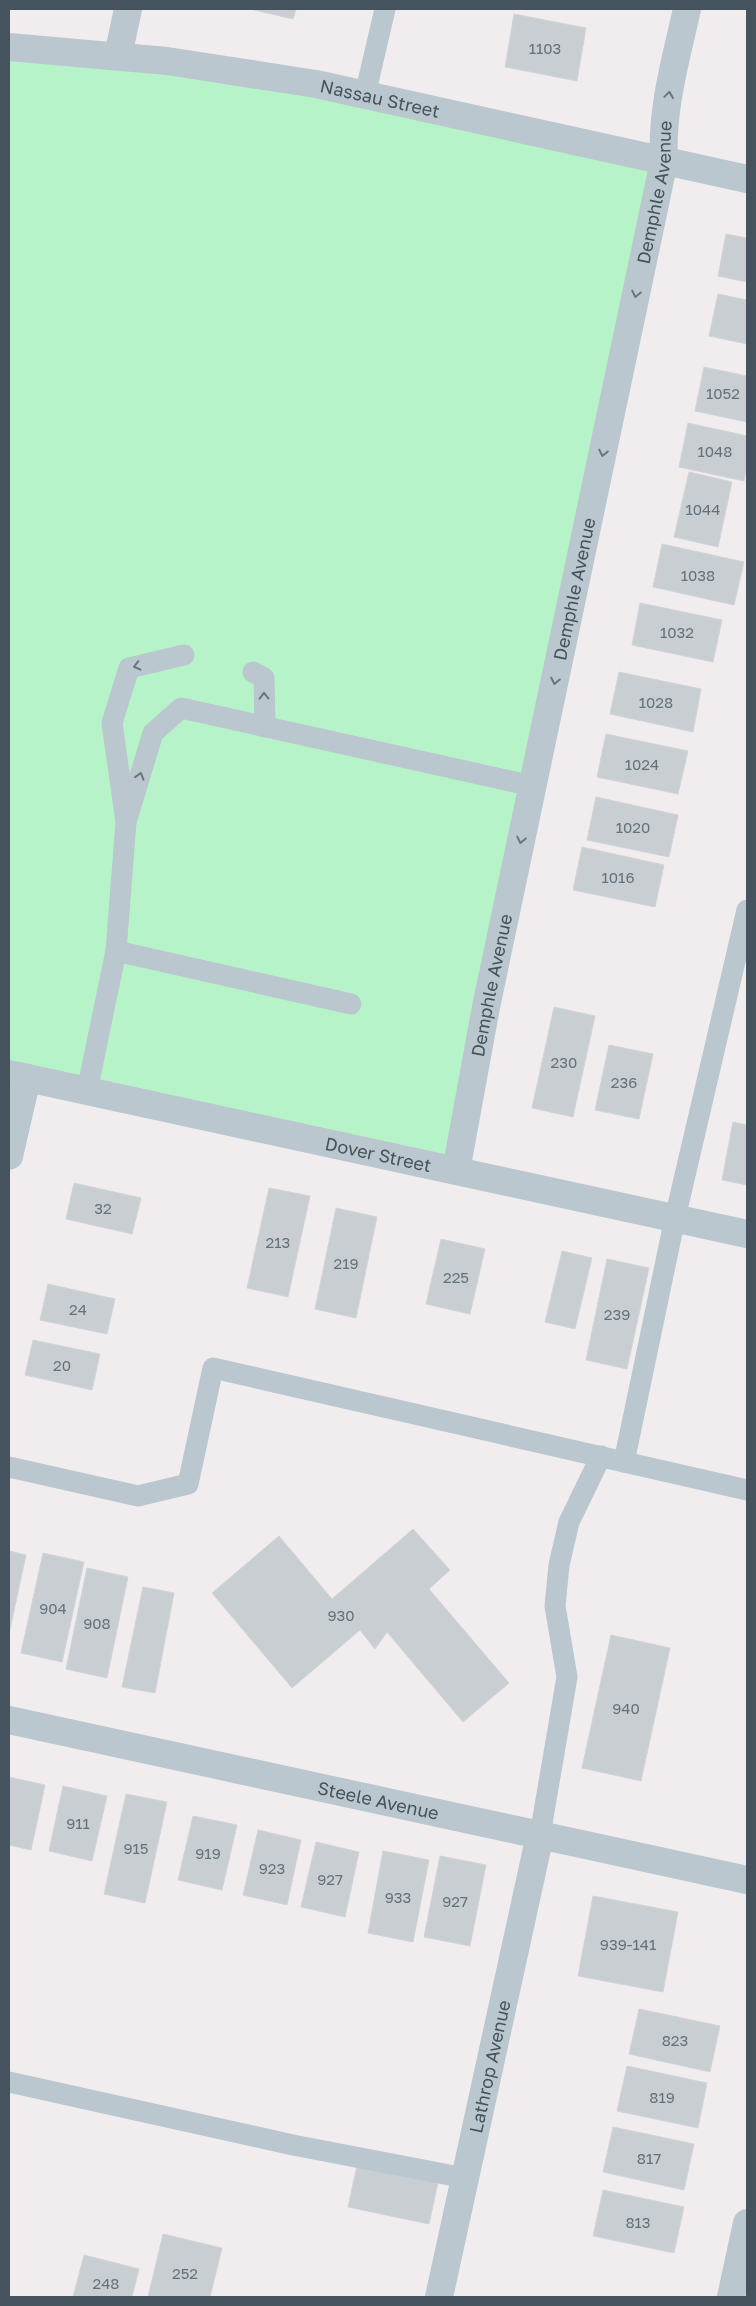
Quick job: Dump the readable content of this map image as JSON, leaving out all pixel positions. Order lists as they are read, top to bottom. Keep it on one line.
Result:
{"streets":{"street":["Nassau Street","Demphle Avenue","Dover Street","Steele Avenue","Lathrop Avenue"]},"crossings":[["Nassau Street","Demphle Avenue"],["Demphle Avenue","Dover Street"],["Steele Avenue","Lathrop Avenue"]],"house_numbers":["1103","1052","1048","1044","1038","1032","1028","1024","1020","1016","230","236","32","213","219","225","24","239","20","904","930","908","940","911","915","919","923","927","933","927","939-141","823","819","817","813","252","248"]}
